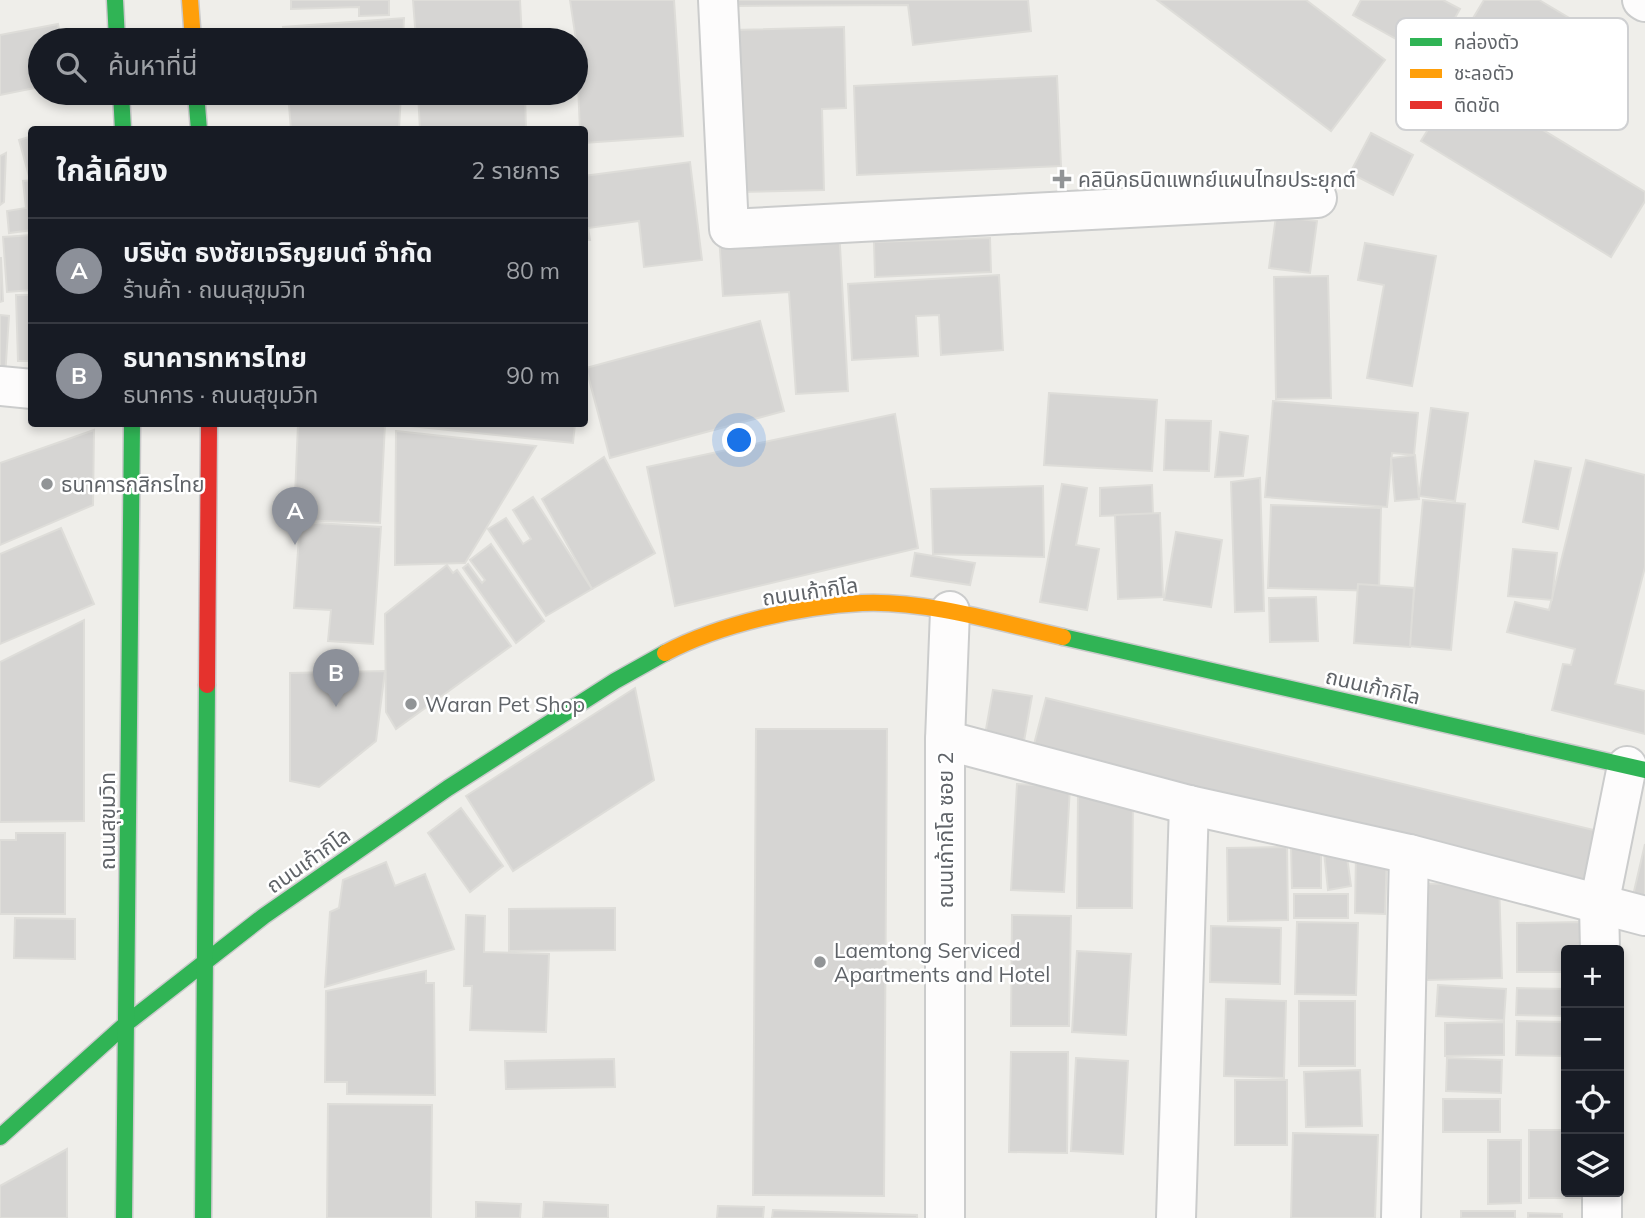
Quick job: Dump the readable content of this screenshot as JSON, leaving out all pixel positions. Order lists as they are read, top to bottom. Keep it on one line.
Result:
{"streets":{"main road":["ถนนเก้ากิโล","ถนนสุขุมวิท"],"street":["ถนนเก้ากิโล ซอย 2"]},"crossings":[["ถนนเก้ากิโล","ถนนสุขุมวิท"],["ถนนเก้ากิโล","ถนนเก้ากิโล ซอย 2"]],"places":{"health":["คลินิกธนิตแพทย์แผนไทยประยุกต์"],"other":["ธนาคารกสิกรไทย","Waran Pet Shop","Laemtong Serviced Apartments and Hotel"]},"legend":["คล่องตัว","ชะลอตัว","ติดขัด"],"page":{"search":"ค้นหาที่นี่","heading":["ใกล้เคียง","2 รายการ"],"list":[{"mark":"A","name":"บริษัต ธงชัยเจริญยนต์ จำกัด","note":"ร้านค้า · ถนนสุขุมวิท","value":"80 m"},{"mark":"B","name":"ธนาคารทหารไทย","note":"ธนาคาร · ถนนสุขุมวิท","value":"90 m"}],"pins":["A","B"],"map_buttons":["+","−"]}}
